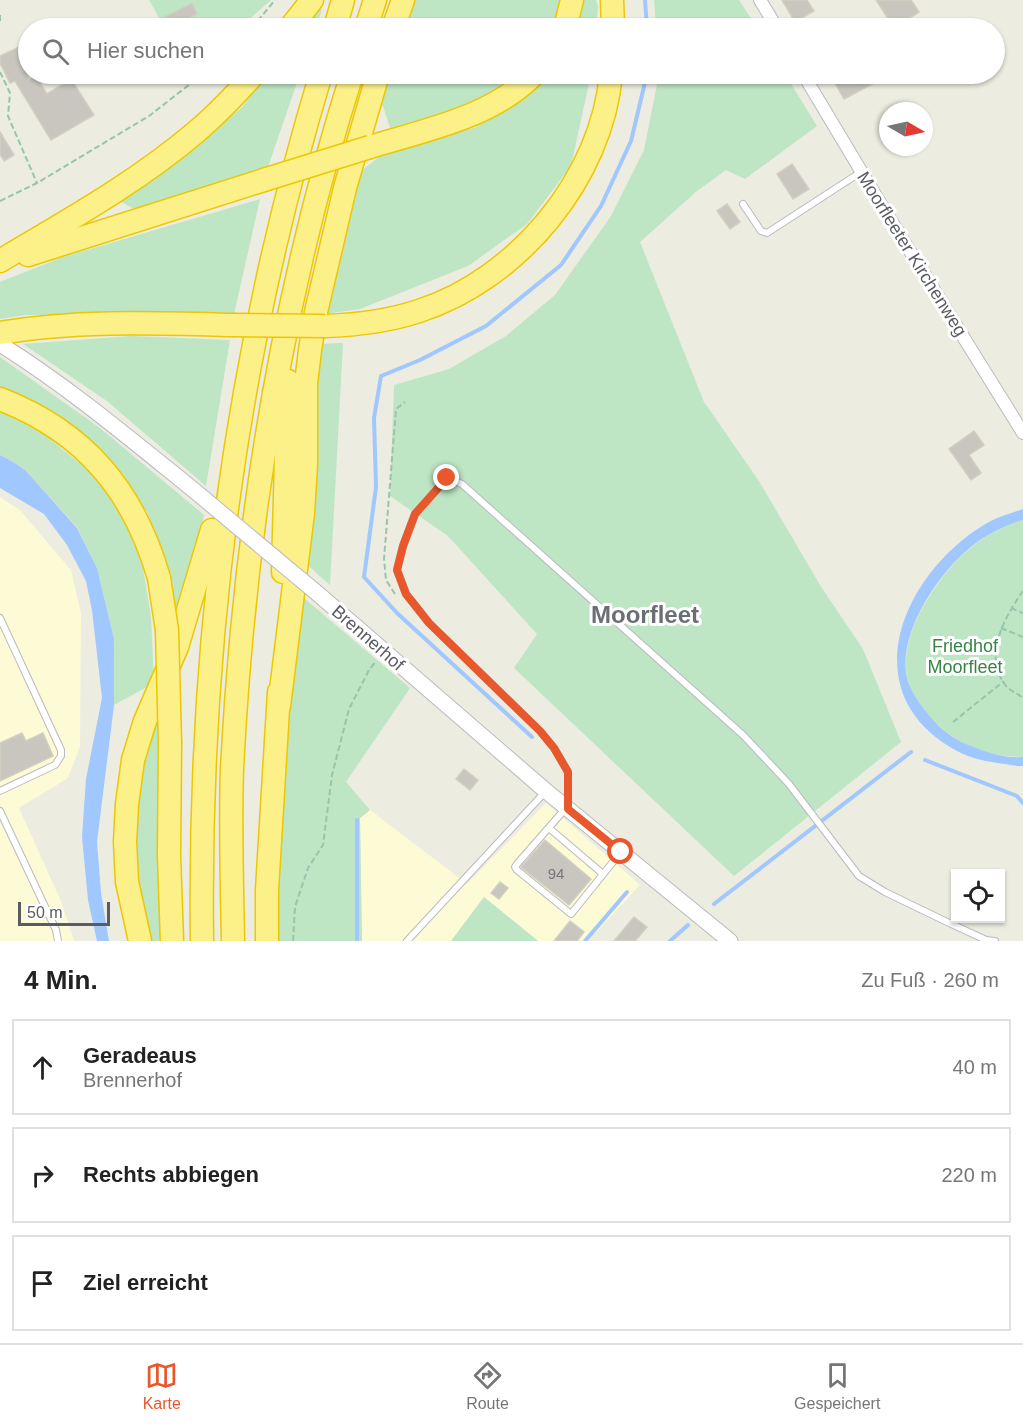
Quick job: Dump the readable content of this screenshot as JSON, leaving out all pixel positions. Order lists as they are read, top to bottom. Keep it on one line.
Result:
{"streets":{"street":["Moorfleeter Kirchenweg","Brennerhof"]},"districts":["Moorfleet"],"parks":["Friedhof Moorfleet"],"house_numbers":["94"],"scale_bar":"50 m","north":"right","page":{"search":"Hier suchen","scale":"50 m","heading":["4 Min.","Zu Fuß · 260 m"],"list":[["Geradeaus","Brennerhof","40 m"],["Rechts abbiegen","220 m"],"Ziel erreicht"],"nav":["Karte","Route","Gespeichert"]}}
